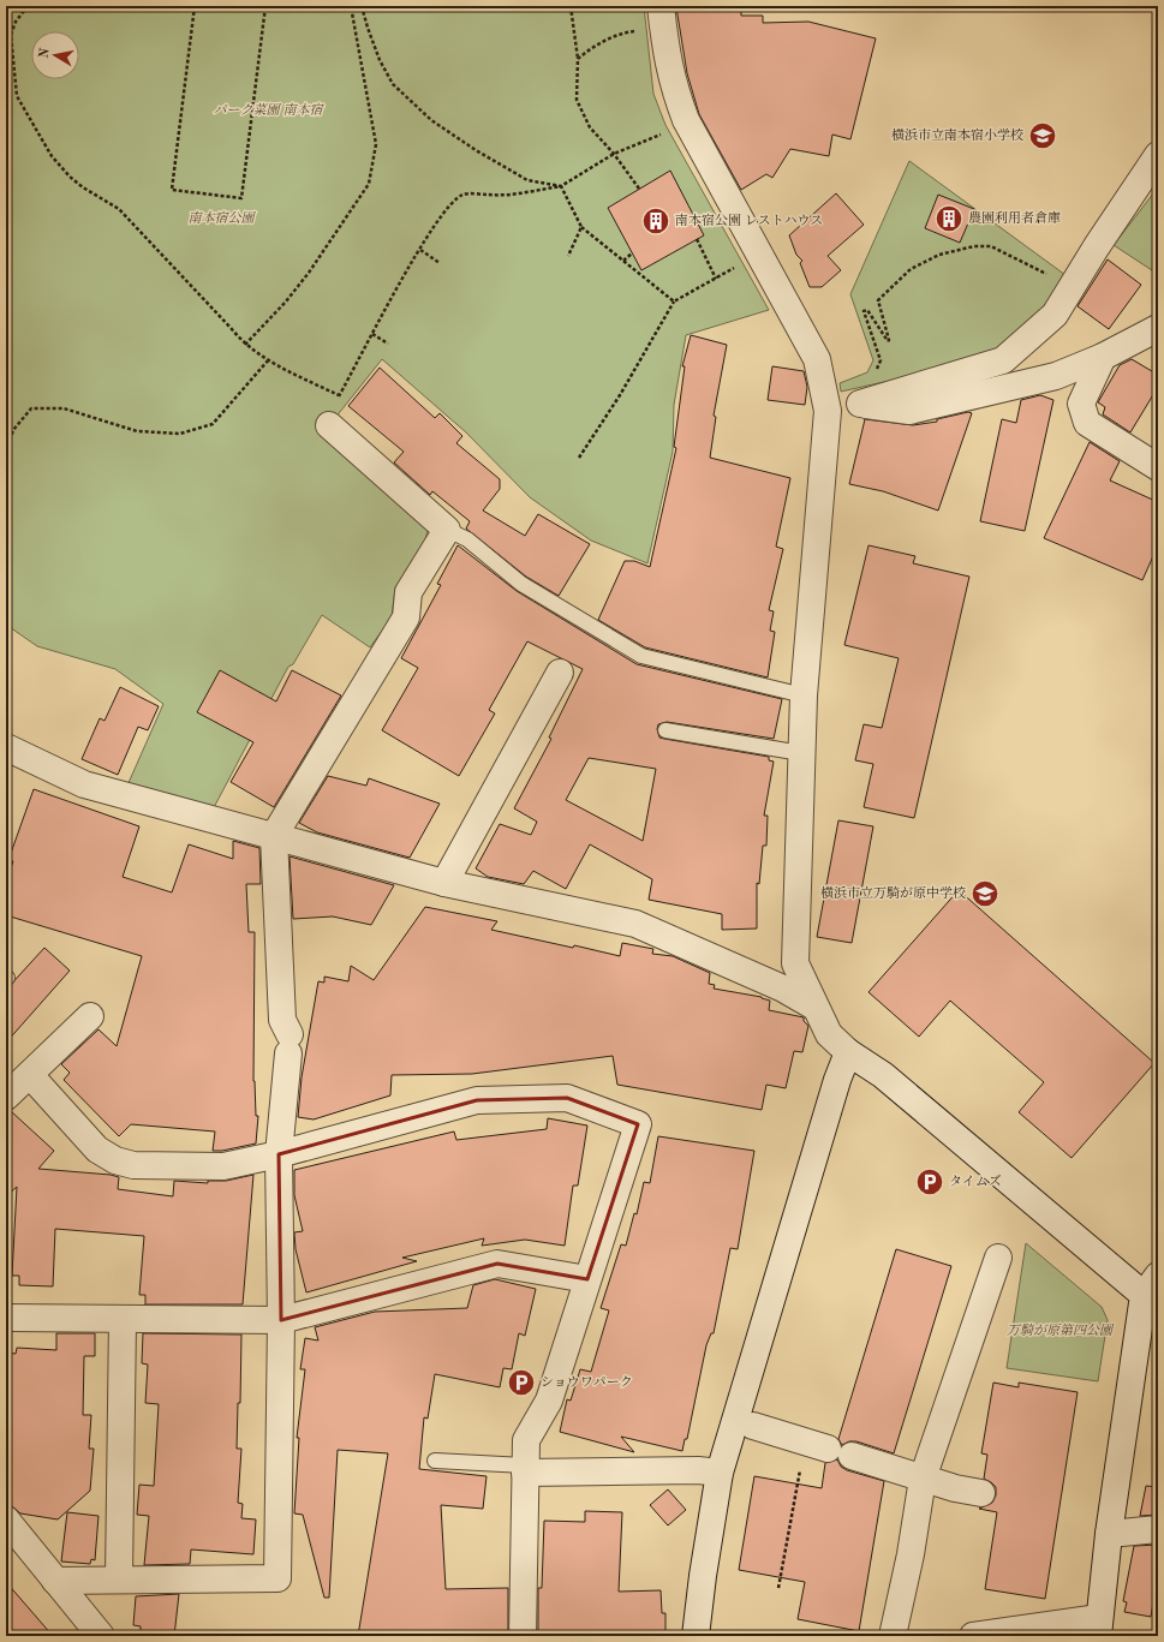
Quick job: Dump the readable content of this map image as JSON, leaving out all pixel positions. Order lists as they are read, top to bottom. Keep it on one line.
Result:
{"parks":["パーク菜園 南本宿","南本宿公園","万騎が原第四公園"],"places":{"school or university":["横浜市立南本宿小学校","横浜市立万騎が原中学校"],"building":["農園利用者倉庫","南本宿公園 レストハウス"],"parking":["タイムズ","ショウワパーク"]},"north":"left"}
